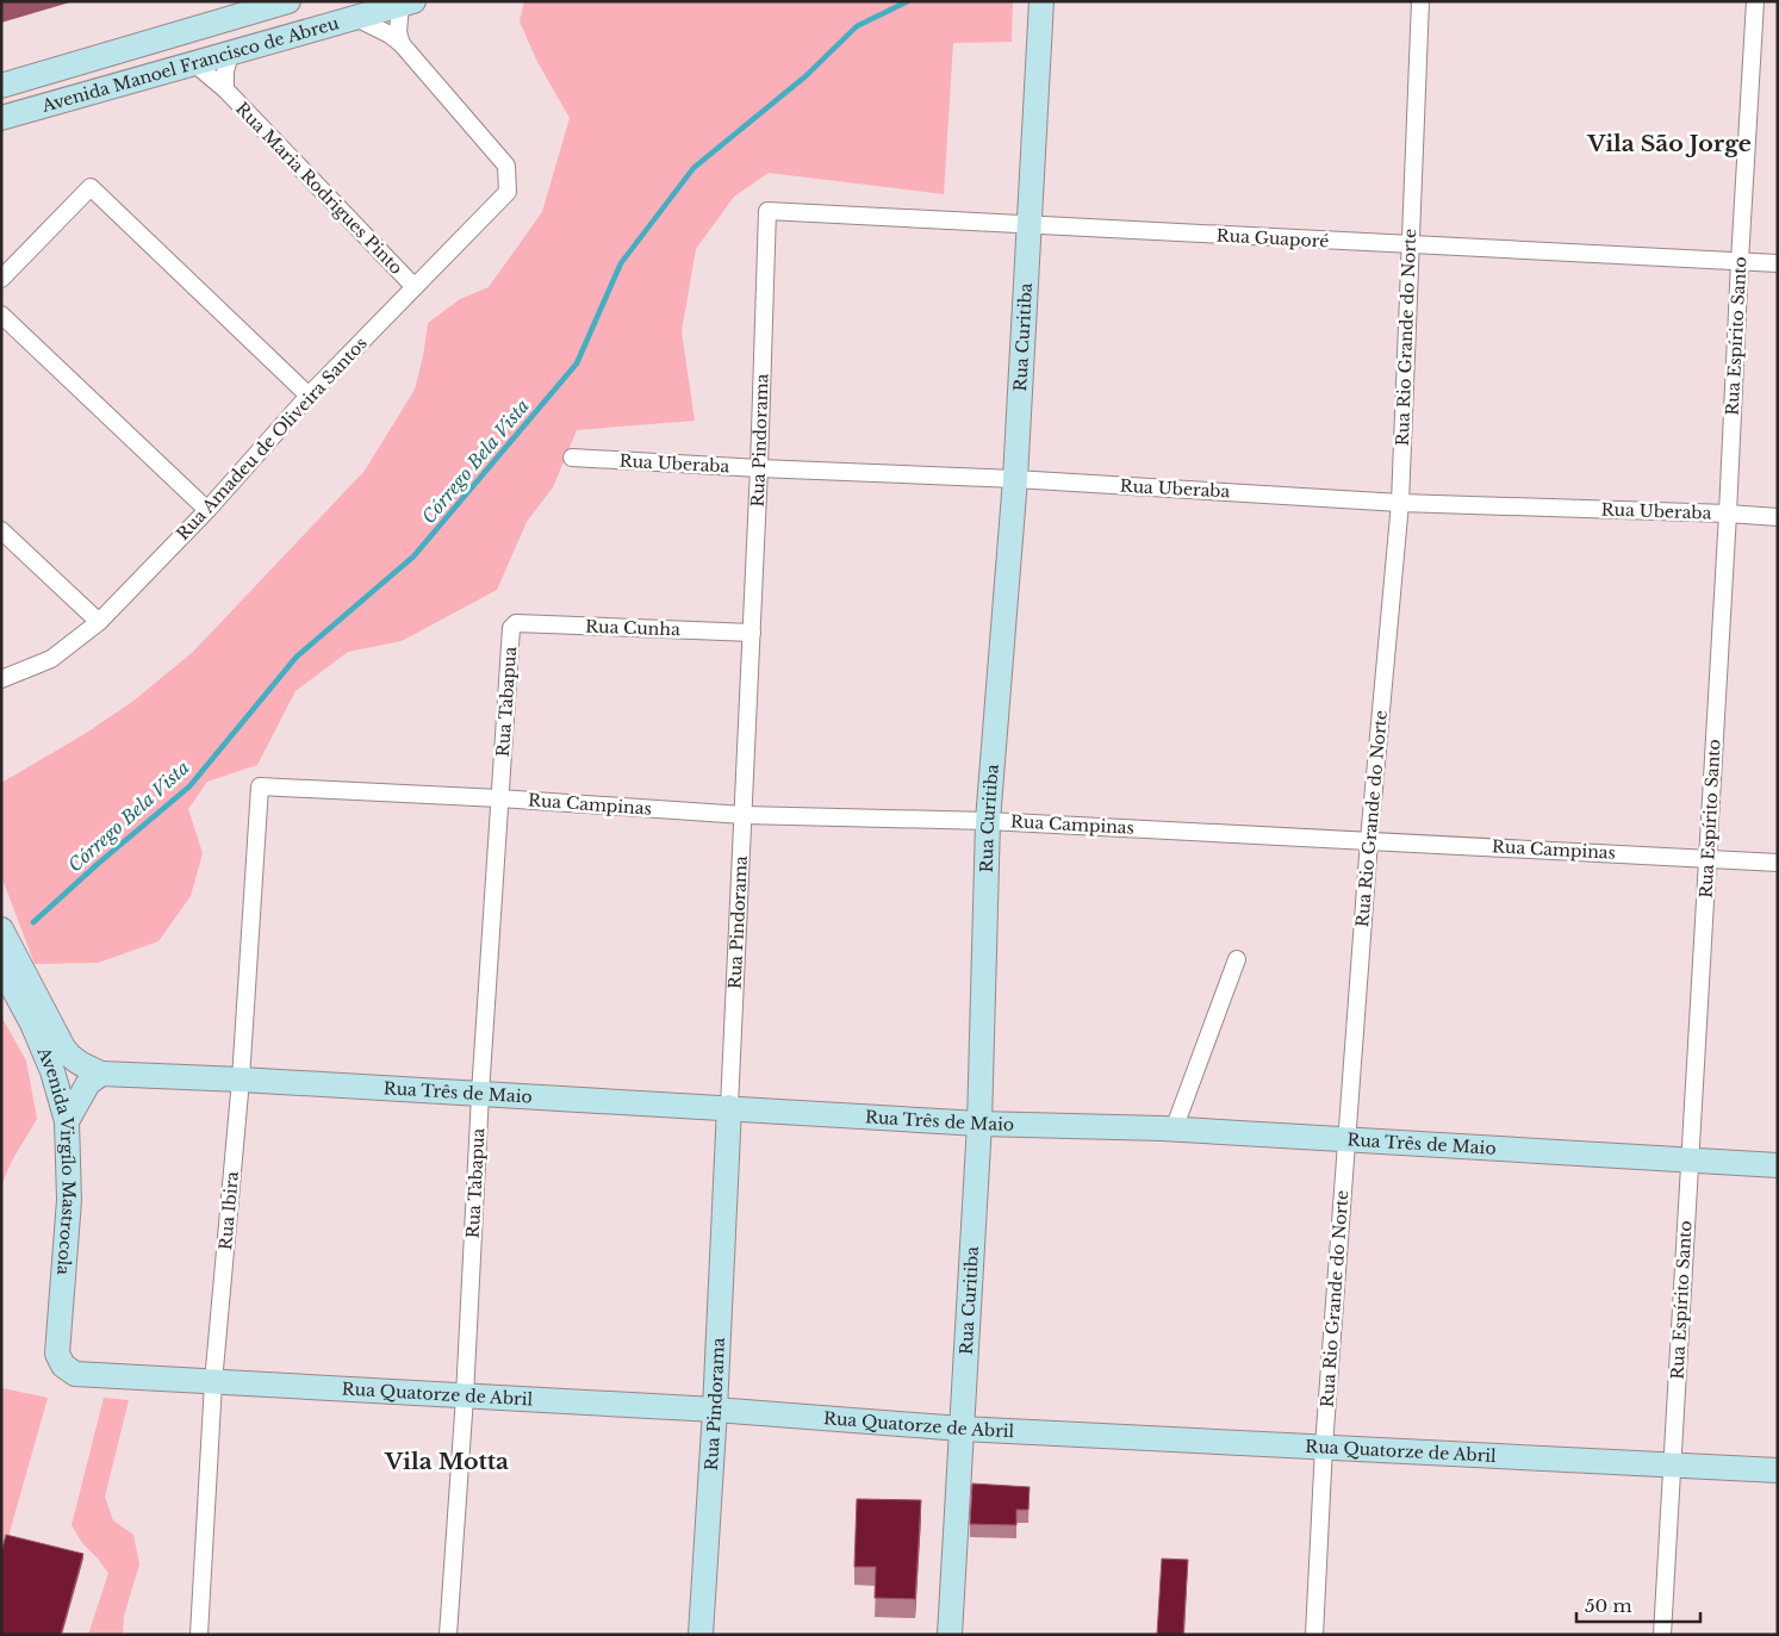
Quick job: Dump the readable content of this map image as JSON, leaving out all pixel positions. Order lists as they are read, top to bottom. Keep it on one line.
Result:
{"streets":{"street":["Avenida Manoel Francisco de Abreu","Rua Maria Rodrigues Pinto","Rua Guaporé","Rua Curitiba","Rua Espírito Santo","Rua Rio Grande do Norte","Rua Amadeu de Oliveira Santos","Rua Pindorama","Rua Uberaba","Rua Cunha","Rua Tabapua","Rua Campinas","Rua Três de Maio","Avenida Virgílo Mastrocola","Rua Ibira","Rua Quatorze de Abril"]},"crossings":[["Avenida Manoel Francisco de Abreu","Rua Maria Rodrigues Pinto"],["Rua Maria Rodrigues Pinto","Rua Amadeu de Oliveira Santos"],["Rua Guaporé","Rua Curitiba"],["Rua Guaporé","Rua Espírito Santo"],["Rua Guaporé","Rua Rio Grande do Norte"],["Rua Guaporé","Rua Pindorama"],["Rua Curitiba","Rua Uberaba"],["Rua Curitiba","Rua Campinas"],["Rua Curitiba","Rua Três de Maio"],["Rua Curitiba","Rua Quatorze de Abril"],["Rua Espírito Santo","Rua Uberaba"],["Rua Espírito Santo","Rua Campinas"],["Rua Espírito Santo","Rua Três de Maio"],["Rua Espírito Santo","Rua Quatorze de Abril"],["Rua Rio Grande do Norte","Rua Uberaba"],["Rua Rio Grande do Norte","Rua Campinas"],["Rua Rio Grande do Norte","Rua Três de Maio"],["Rua Rio Grande do Norte","Rua Quatorze de Abril"],["Rua Pindorama","Rua Uberaba"],["Rua Pindorama","Rua Cunha"],["Rua Pindorama","Rua Campinas"],["Rua Pindorama","Rua Três de Maio"],["Rua Pindorama","Rua Quatorze de Abril"],["Rua Cunha","Rua Tabapua"],["Rua Tabapua","Rua Campinas"],["Rua Tabapua","Rua Três de Maio"],["Rua Tabapua","Rua Quatorze de Abril"],["Rua Campinas","Rua Ibira"],["Rua Três de Maio","Rua Ibira"],["Avenida Virgílo Mastrocola","Rua Quatorze de Abril"],["Rua Ibira","Rua Quatorze de Abril"]],"districts":["Vila São Jorge","Vila Motta"],"water":["Córrego Bela Vista"],"scale_bar":"50 m"}
